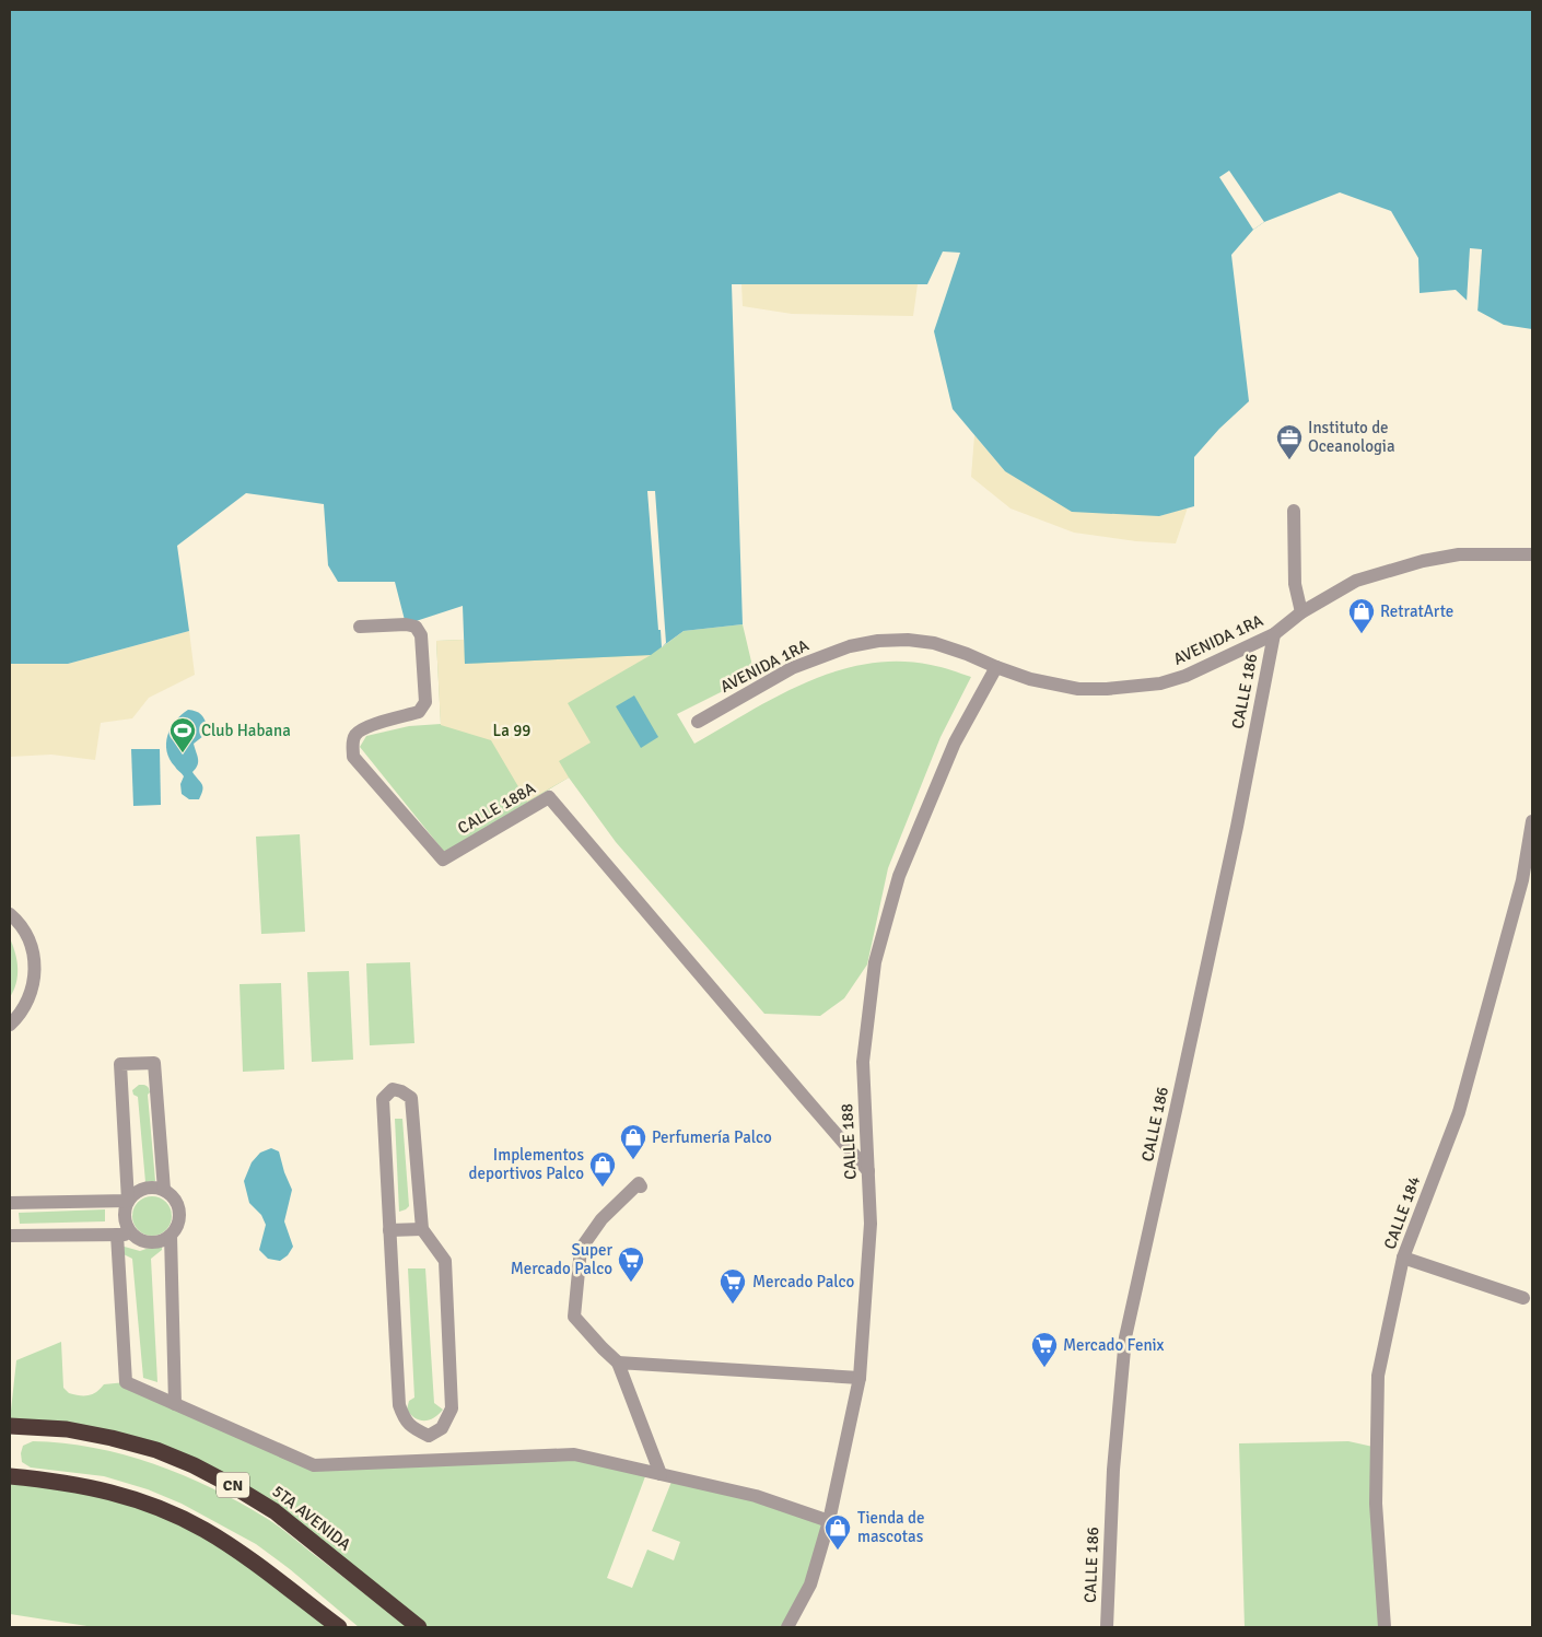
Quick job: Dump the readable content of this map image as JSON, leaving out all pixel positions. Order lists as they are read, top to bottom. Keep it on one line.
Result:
{"streets":{"highway":["CN","5TA AVENIDA"],"street":["AVENIDA 1RA","CALLE 186","CALLE 188A","CALLE 188","CALLE 184"]},"crossings":[["AVENIDA 1RA","CALLE 186"],["AVENIDA 1RA","CALLE 188"],["CALLE 188A","CALLE 188"]],"parks":["La 99"],"places":{"office":["Instituto de Oceanologia"],"shop":["RetratArte","Perfumería Palco","Implementos deportivos Palco","Tienda de mascotas"],"sports":["Club Habana"],"supermarket":["Super Mercado Palco","Mercado Palco","Mercado Fenix"]}}
